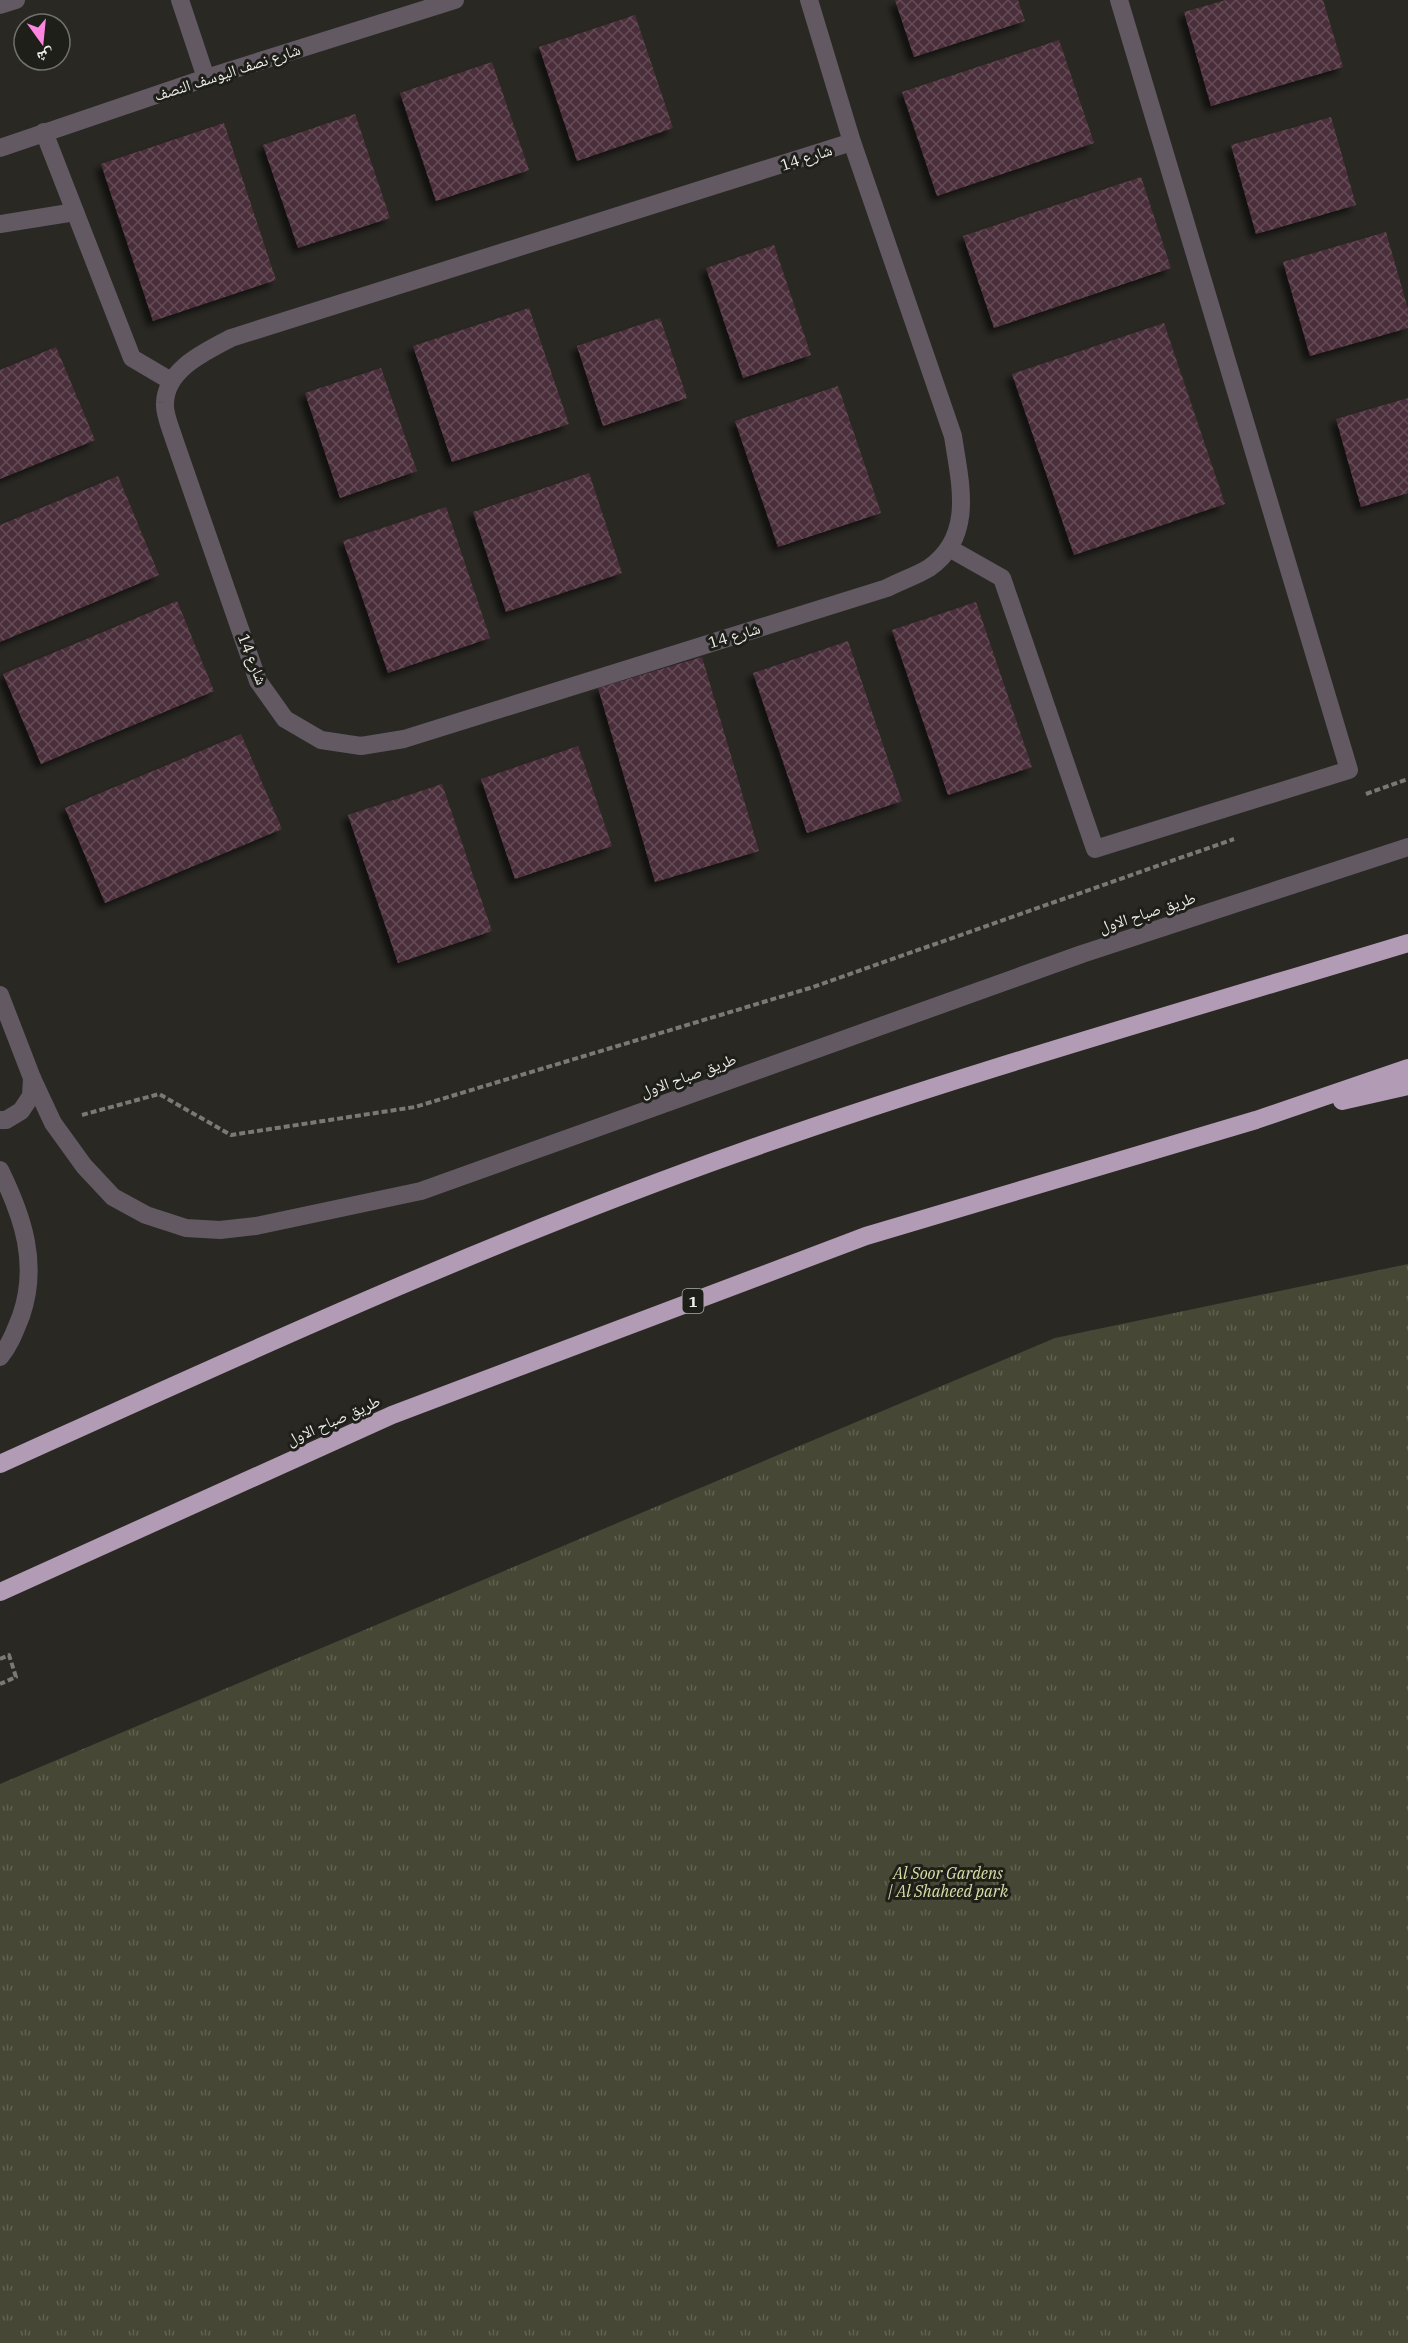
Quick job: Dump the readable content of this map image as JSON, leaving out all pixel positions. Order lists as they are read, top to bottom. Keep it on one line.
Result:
{"streets":{"highway":["طريق صباح الاول","1"],"street":["شارع نصف اليوسف النصف","شارع 14"]},"parks":["Al Soor Gardens | Al Shaheed park"],"north":"bottom"}
